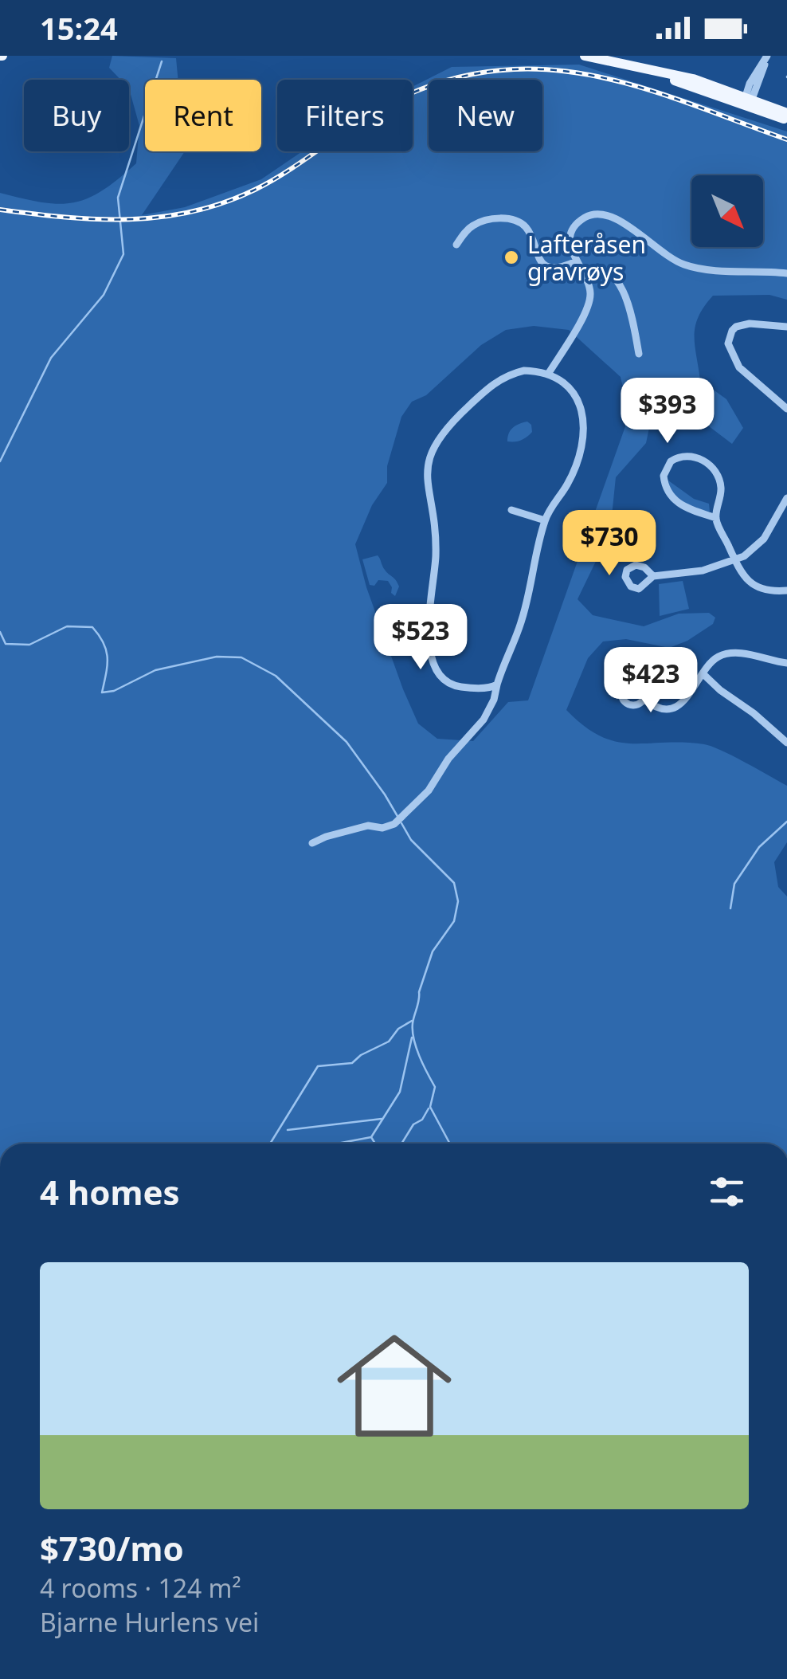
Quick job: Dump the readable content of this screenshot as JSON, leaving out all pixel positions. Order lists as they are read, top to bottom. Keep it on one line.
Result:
{"places":["Lafteråsen gravrøys"],"north":"bottom right","page":{"status":"15:24","chip":["Buy","Rent","Filters","New"],"price":["$393","$730","$523","$423"],"heading":"4 homes","list":[{"name":"$730/mo","note":"4 rooms · 124 m² · Bjarne Hurlens vei"}]}}
